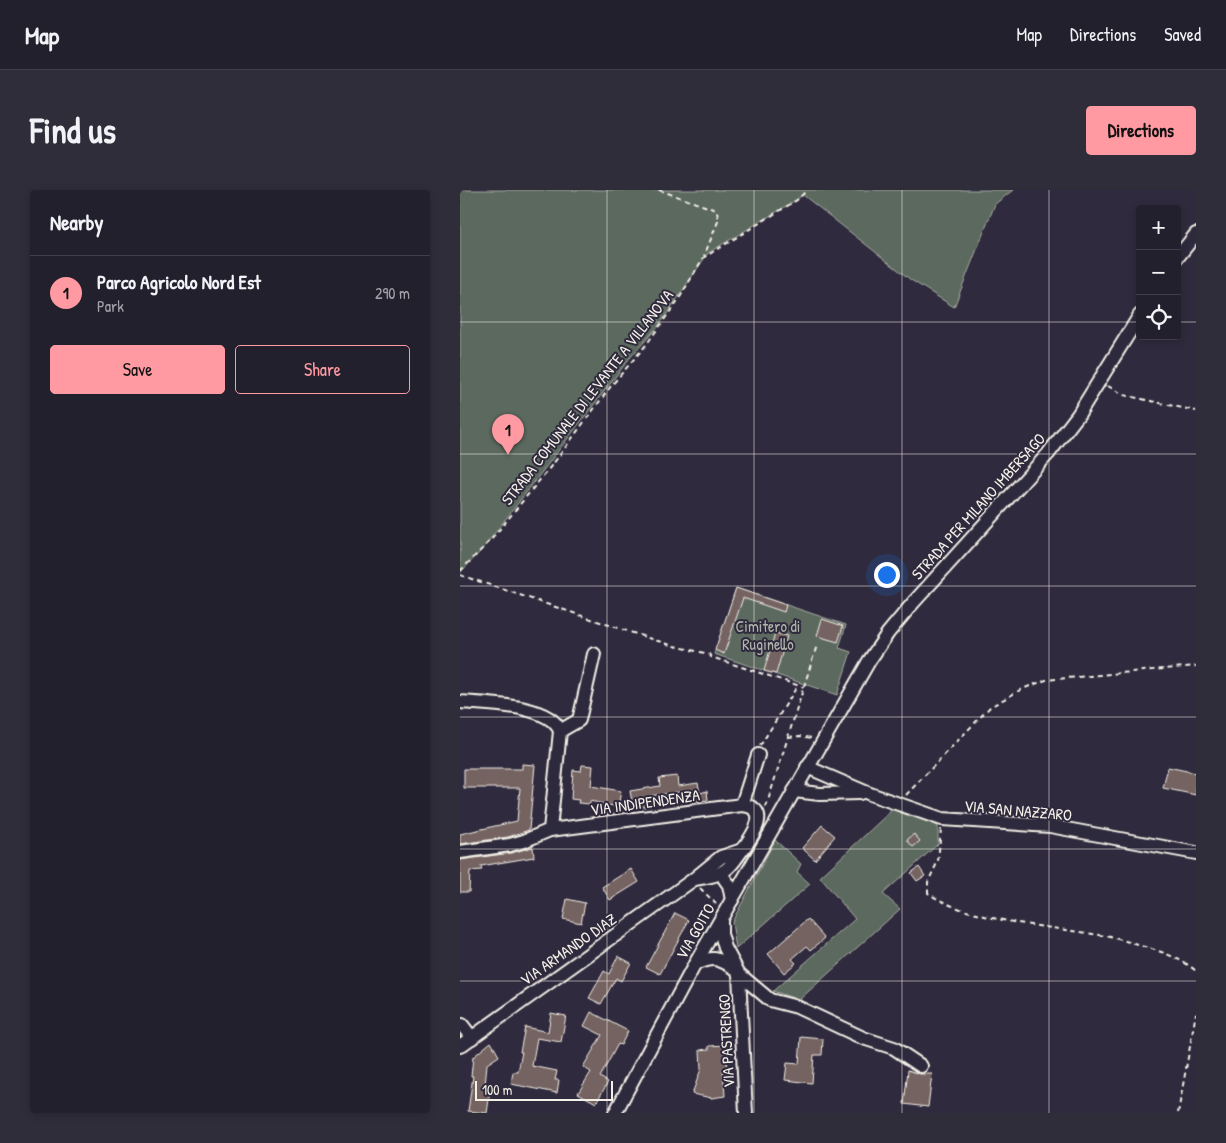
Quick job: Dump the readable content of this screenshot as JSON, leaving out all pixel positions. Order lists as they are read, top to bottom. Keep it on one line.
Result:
{"streets":{"street":["STRADA PER MILANO IMBERSAGO","VIA INDIPENDENZA","VIA SAN NAZZARO","VIA GOITO","VIA ARMANDO DIAZ","VIA PASTRENGO"],"path":["STRADA COMUNALE DI LEVANTE A VILLANOVA"]},"crossings":[["STRADA PER MILANO IMBERSAGO","VIA SAN NAZZARO"],["STRADA PER MILANO IMBERSAGO","VIA GOITO"],["VIA SAN NAZZARO","VIA GOITO"],["VIA GOITO","VIA ARMANDO DIAZ"],["VIA GOITO","VIA PASTRENGO"]],"parks":["Cimitero di Ruginello"],"scale_bar":"100 m","page":{"header":"Map","nav":["Map","Directions","Saved"],"buttons":["Directions",["Save","Share"]],"title":"Find us","heading":"Nearby","map_buttons":["+","−"],"list":[{"mark":"1","name":"Parco Agricolo Nord Est","note":"Park","value":"290 m"}],"pins":"1","scale":"100 m"}}
